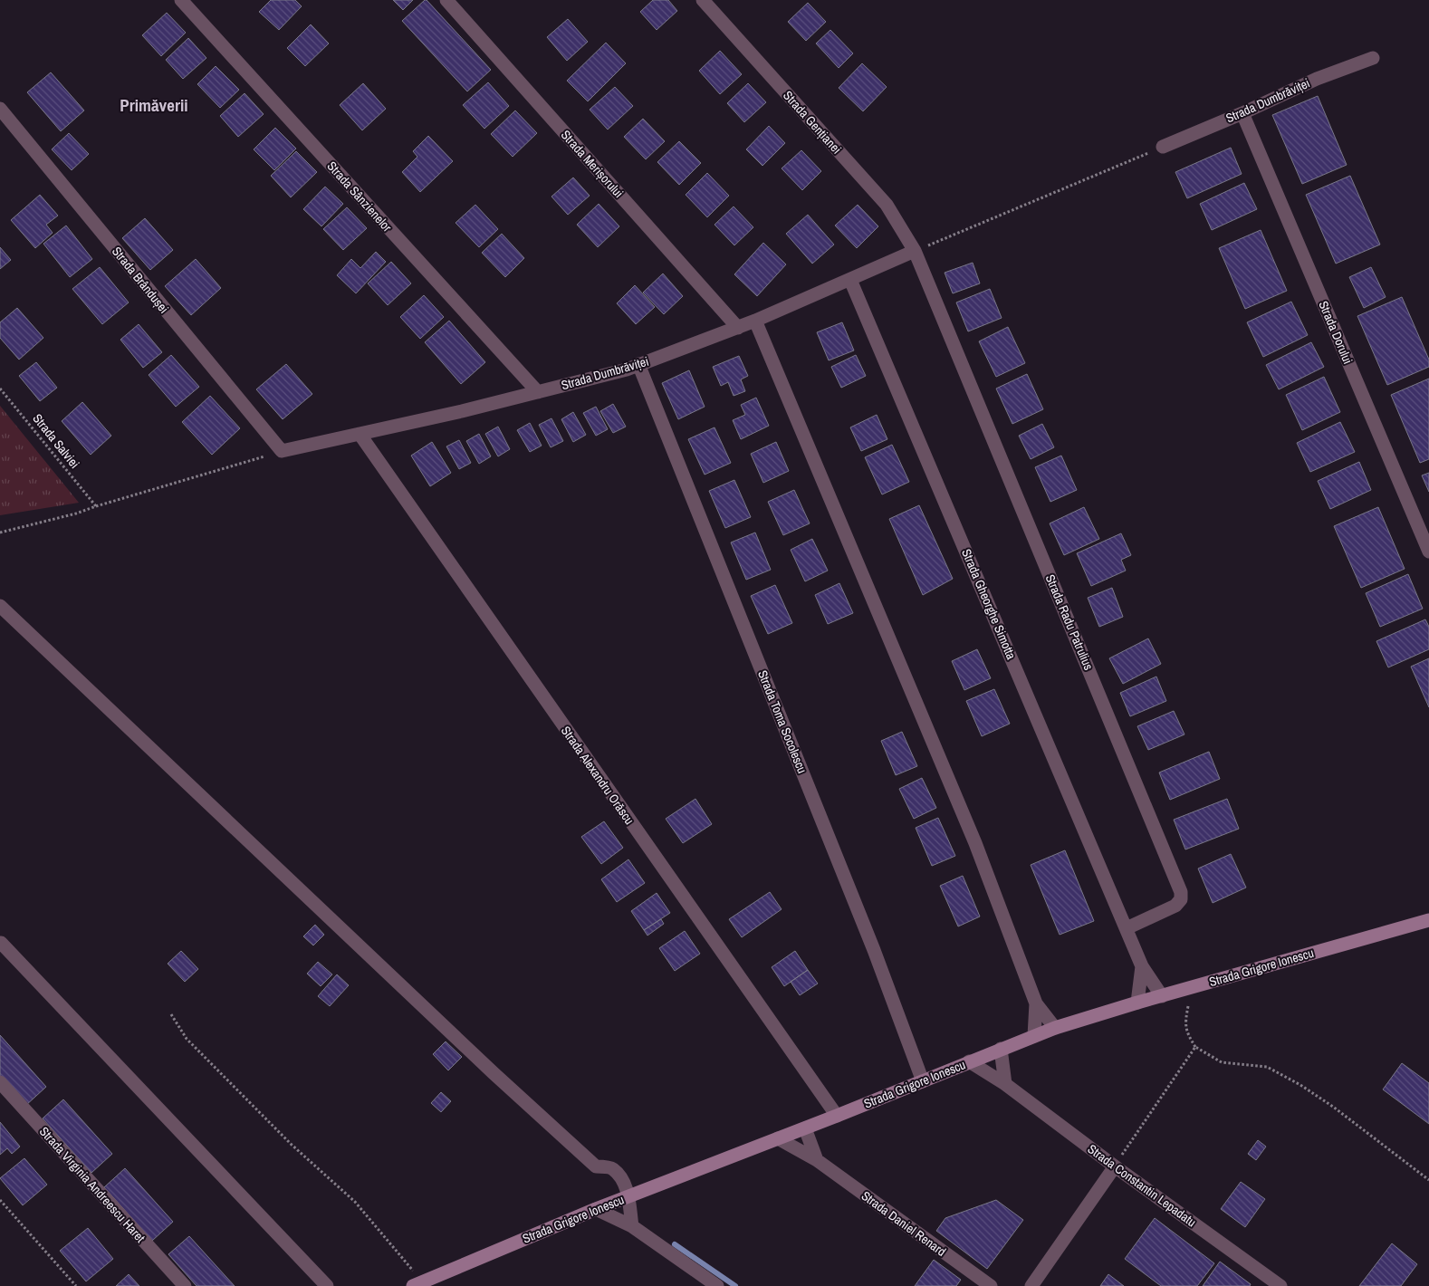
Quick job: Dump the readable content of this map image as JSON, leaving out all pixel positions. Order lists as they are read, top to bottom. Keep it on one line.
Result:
{"streets":{"main road":["Strada Grigore Ionescu"],"street":["Strada Dumbrăviței","Strada Gențianei","Strada Merișorului","Strada Sânzienelor","Strada Brândușei","Strada Dorului","Strada Gheorghe Simotta","Strada Radu Patrulius","Strada Toma Socolescu","Strada Alexandru Orăscu","Strada Virginia Andreescu Haret","Strada Constantin Lepadatu","Strada Daniel Renard"],"path":["Strada Salviei"]},"crossings":[["Strada Dumbrăviței","Strada Gențianei"],["Strada Dumbrăviței","Strada Merișorului"],["Strada Dumbrăviței","Strada Sânzienelor"],["Strada Dumbrăviței","Strada Brândușei"],["Strada Dumbrăviței","Strada Dorului"],["Strada Dumbrăviței","Strada Gheorghe Simotta"],["Strada Dumbrăviței","Strada Radu Patrulius"],["Strada Dumbrăviței","Strada Toma Socolescu"],["Strada Dumbrăviței","Strada Alexandru Orăscu"],["Strada Gențianei","Strada Radu Patrulius"],["Strada Gheorghe Simotta","Strada Radu Patrulius"],["Strada Toma Socolescu","Strada Grigore Ionescu"],["Strada Alexandru Orăscu","Strada Grigore Ionescu"],["Strada Grigore Ionescu","Strada Constantin Lepadatu"],["Strada Grigore Ionescu","Strada Daniel Renard"]],"districts":["Primăverii"]}
